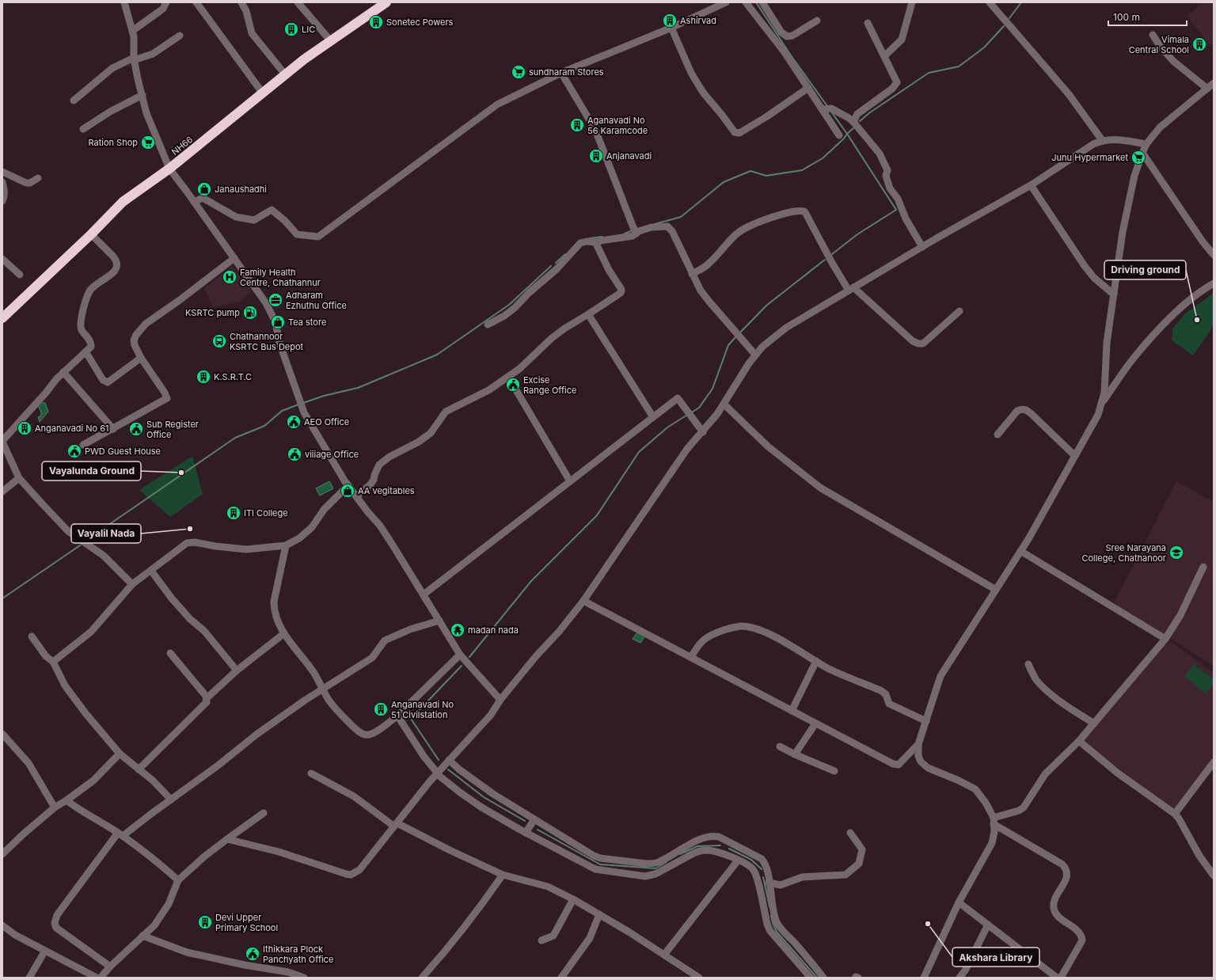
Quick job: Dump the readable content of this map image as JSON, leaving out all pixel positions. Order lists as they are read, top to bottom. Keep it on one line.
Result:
{"streets":{"highway":["NH66"]},"places":{"building":["Ashirvad","Sonetec Powers","LIC","Vimala Central School","Aganavadi No 56 Karamcode","Anjanavadi","K.S.R.T.C","Anganavadi No 61","ITI College","Anganavadi No 51 Civilstation","Devi Upper Primary School"],"supermarket":["sundharam Stores","Ration Shop","Junu Hypermarket"],"shop":["Janaushadhi","Tea store","AA vegitables"],"hospital":["Family Health Centre, Chathannur"],"office":["Adharam Ezhuthu Office"],"fuel station":["KSRTC pump"],"other":["Driving ground","Vayalunda Ground","Vayalil Nada","Akshara Library"],"bus stop":["Chathannoor KSRTC Bus Depot"],"public building":["Excise Range Office","AEO Office","Sub Register Office","PWD Guest House","viiiage Office","Ithikkara Plock Panchyath Office"],"school or university":["Sree Narayana College, Chathanoor"],"temple":["madan nada"]},"scale_bar":"100 m"}
